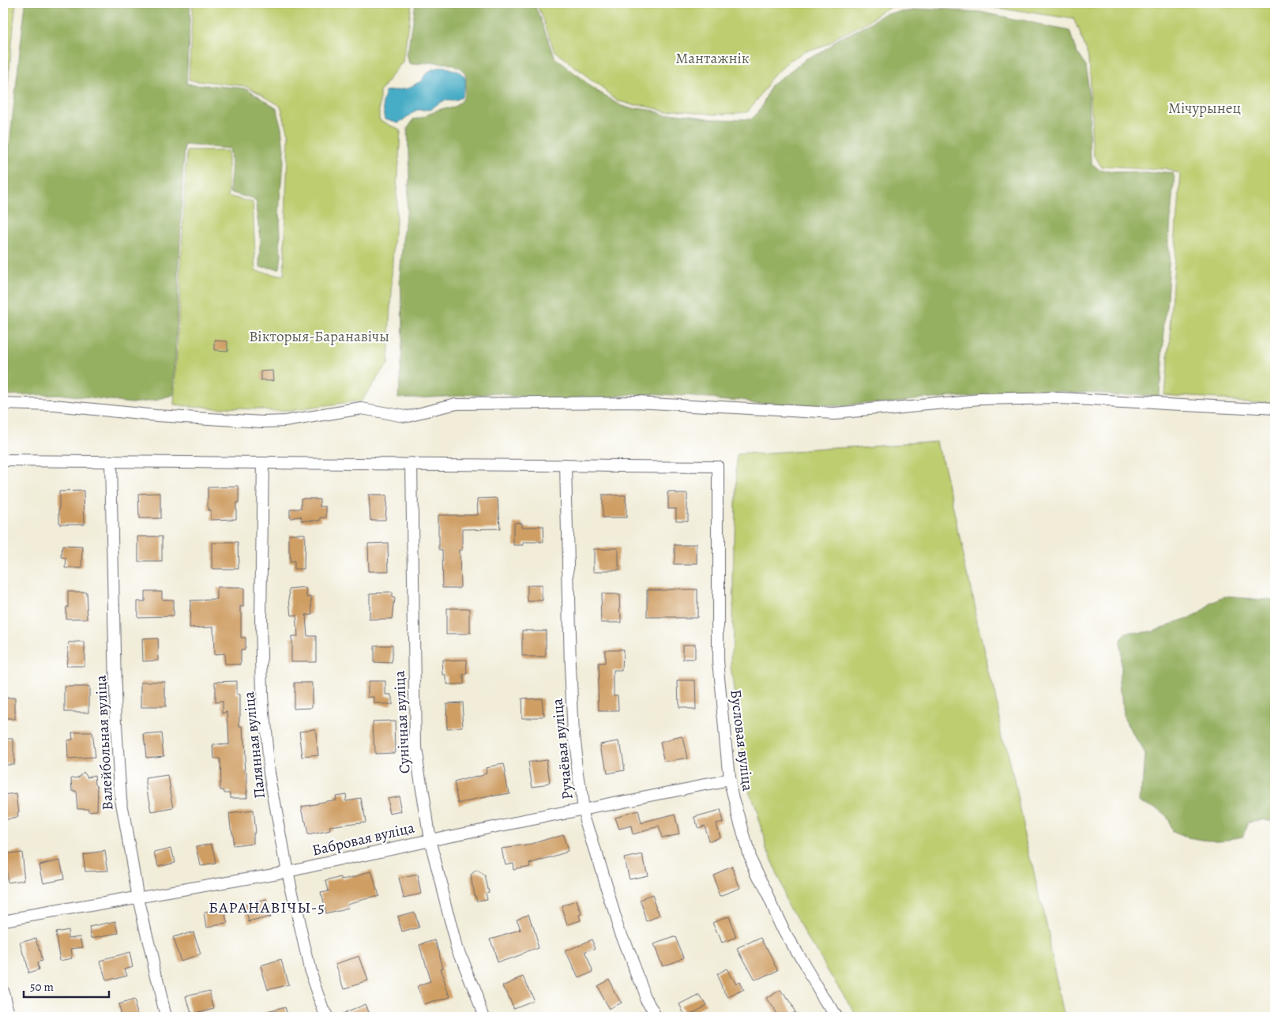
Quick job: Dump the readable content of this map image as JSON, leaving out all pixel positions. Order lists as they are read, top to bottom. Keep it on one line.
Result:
{"streets":{"street":["Сунічная вуліца","Бусловая вуліца","Валейбольная вуліца","Палянная вуліца","Ручаёвая вуліца","Бабровая вуліца"]},"crossings":[["Сунічная вуліца","Бабровая вуліца"],["Бусловая вуліца","Ручаёвая вуліца"],["Бусловая вуліца","Бабровая вуліца"],["Валейбольная вуліца","Бабровая вуліца"],["Палянная вуліца","Бабровая вуліца"],["Ручаёвая вуліца","Бабровая вуліца"]],"districts":["БАРАНАВІЧЫ-5"],"parks":["Мантажнік","Мічурынец","Вікторыя-Баранавічы"],"scale_bar":"50 m"}
